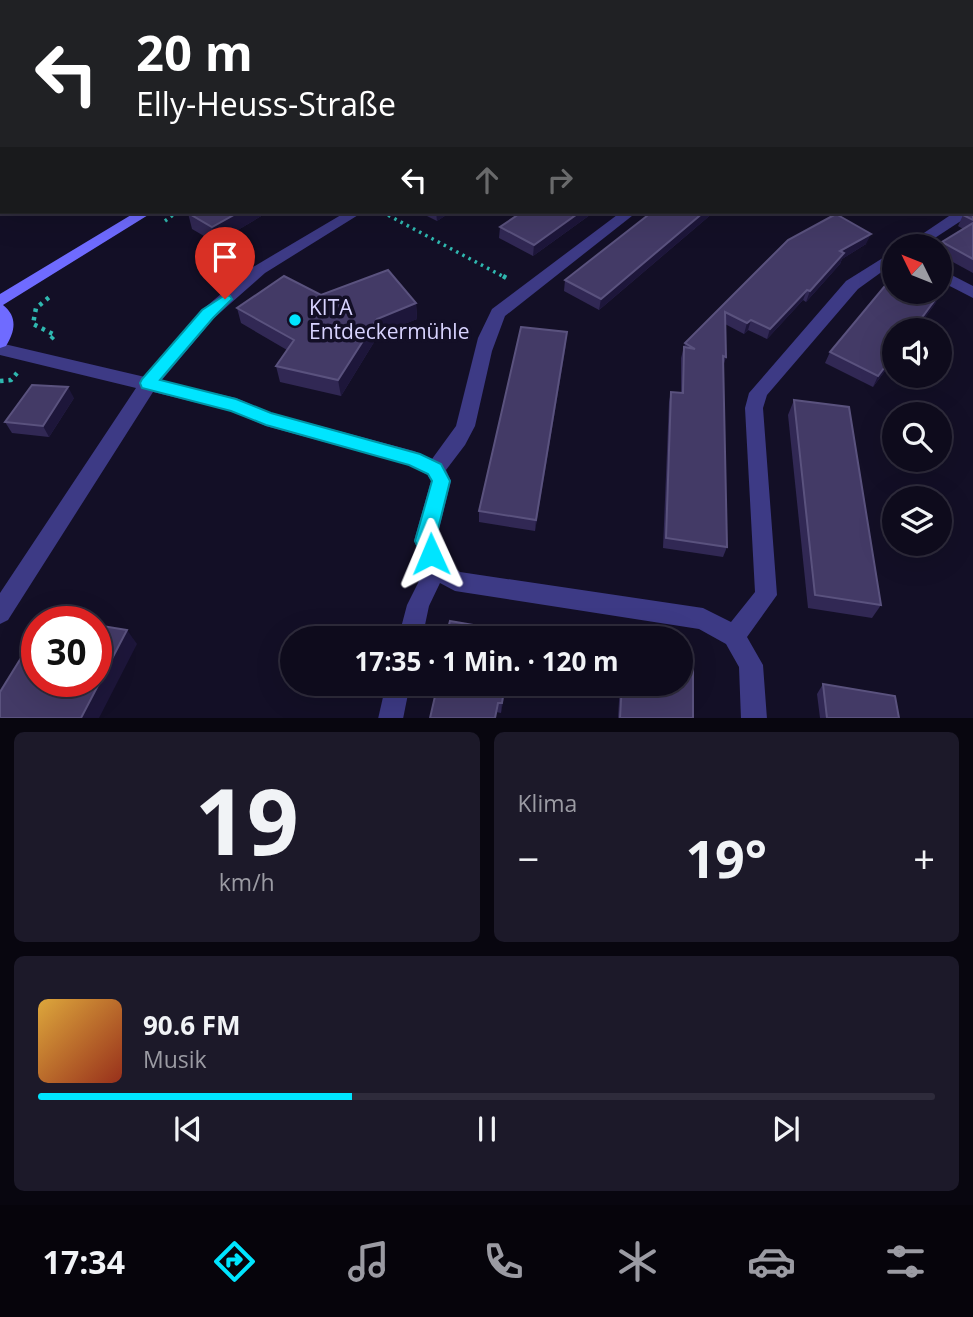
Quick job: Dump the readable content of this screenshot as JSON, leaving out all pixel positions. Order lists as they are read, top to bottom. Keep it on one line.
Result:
{"places":["KITA Entdeckermühle"],"north":"top left","page":{"turn":["20 m","Elly-Heuss-Straße"],"limit":"30","trip":"17:35 · 1 Min. · 120 m","tile":[["19","km/h"],"Klima"],"heat":["−","19°","+"],"song":["90.6 FM","Musik"],"tabs":"17:34"}}
